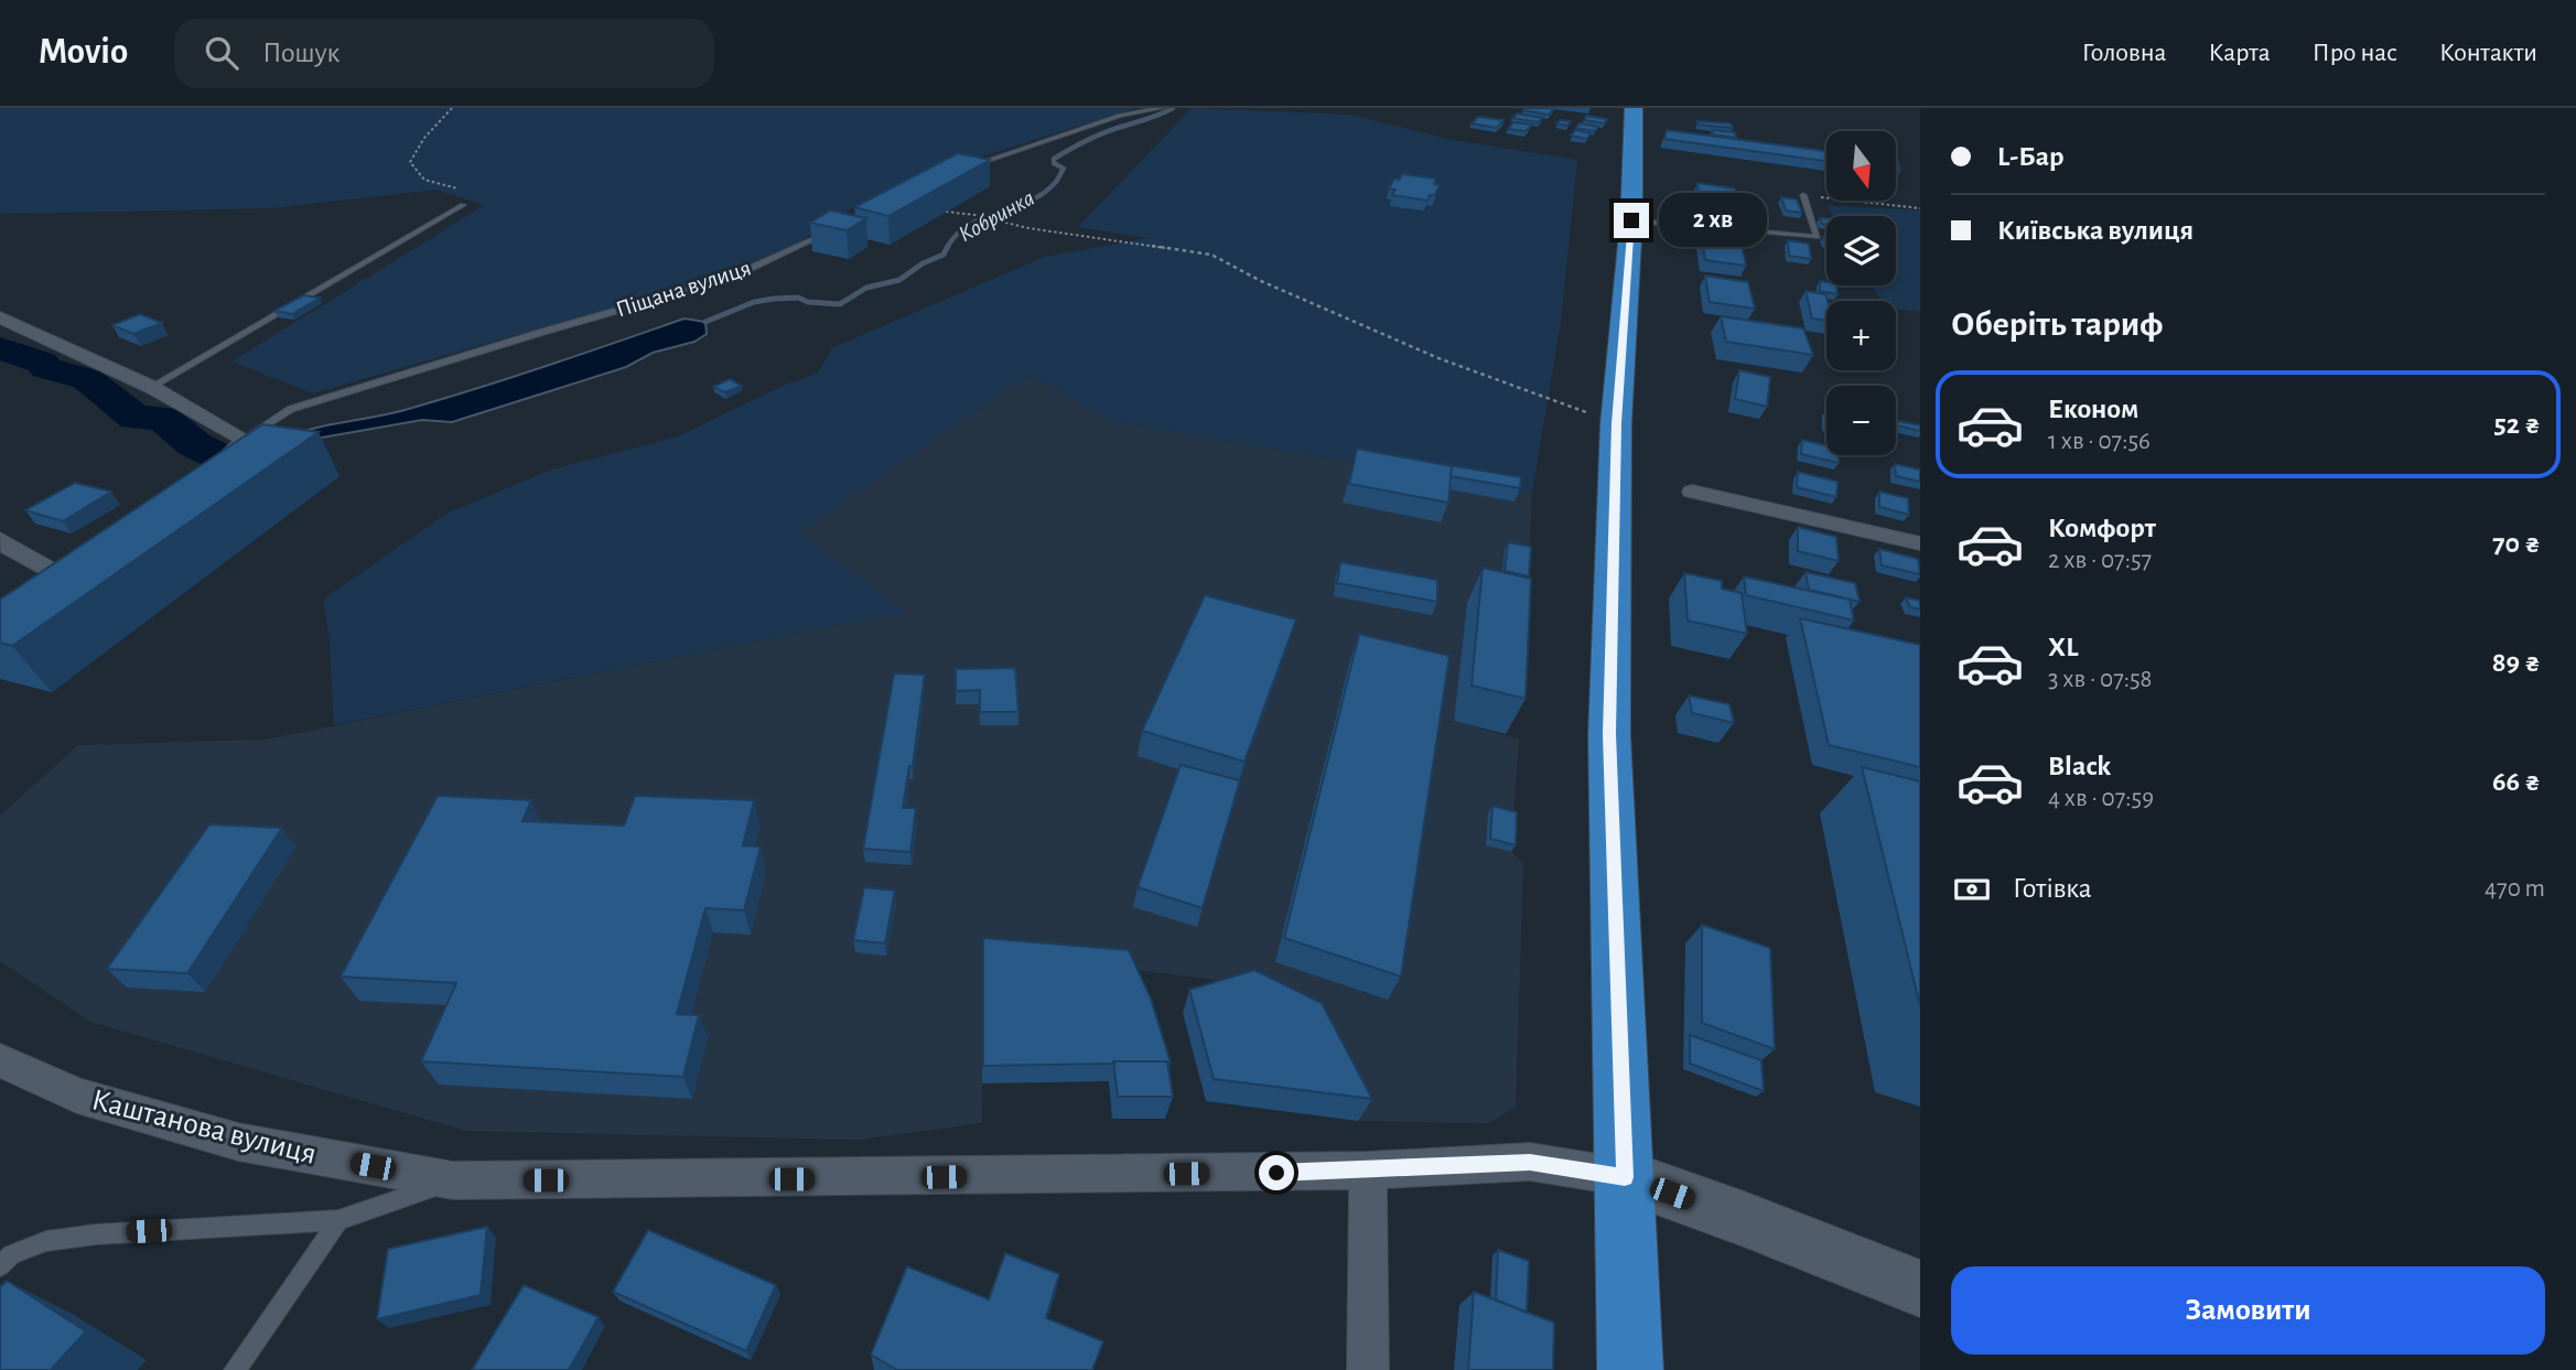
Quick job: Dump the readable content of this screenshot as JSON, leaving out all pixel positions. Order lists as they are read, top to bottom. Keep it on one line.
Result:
{"streets":{"main road":["Каштанова вулиця"],"street":["Піщана вулиця"]},"water":["Кобринка"],"north":"bottom","page":{"header":"Movio","search":"Пошук","nav":["Головна","Карта","Про нас","Контакти"],"banner":["L-Бар","Київська вулиця"],"map_buttons":["+","−"],"bubble":"2 хв","heading":"Оберіть тариф","list":[{"name":"Економ","note":"1 хв · 07:56","value":"52 ₴"},{"name":"Комфорт","note":"2 хв · 07:57","value":"70 ₴"},{"name":"XL","note":"3 хв · 07:58","value":"89 ₴"},{"name":"Black","note":"4 хв · 07:59","value":"66 ₴"}],"pay":["Готівка","470 m"],"buttons":"Замовити"}}
